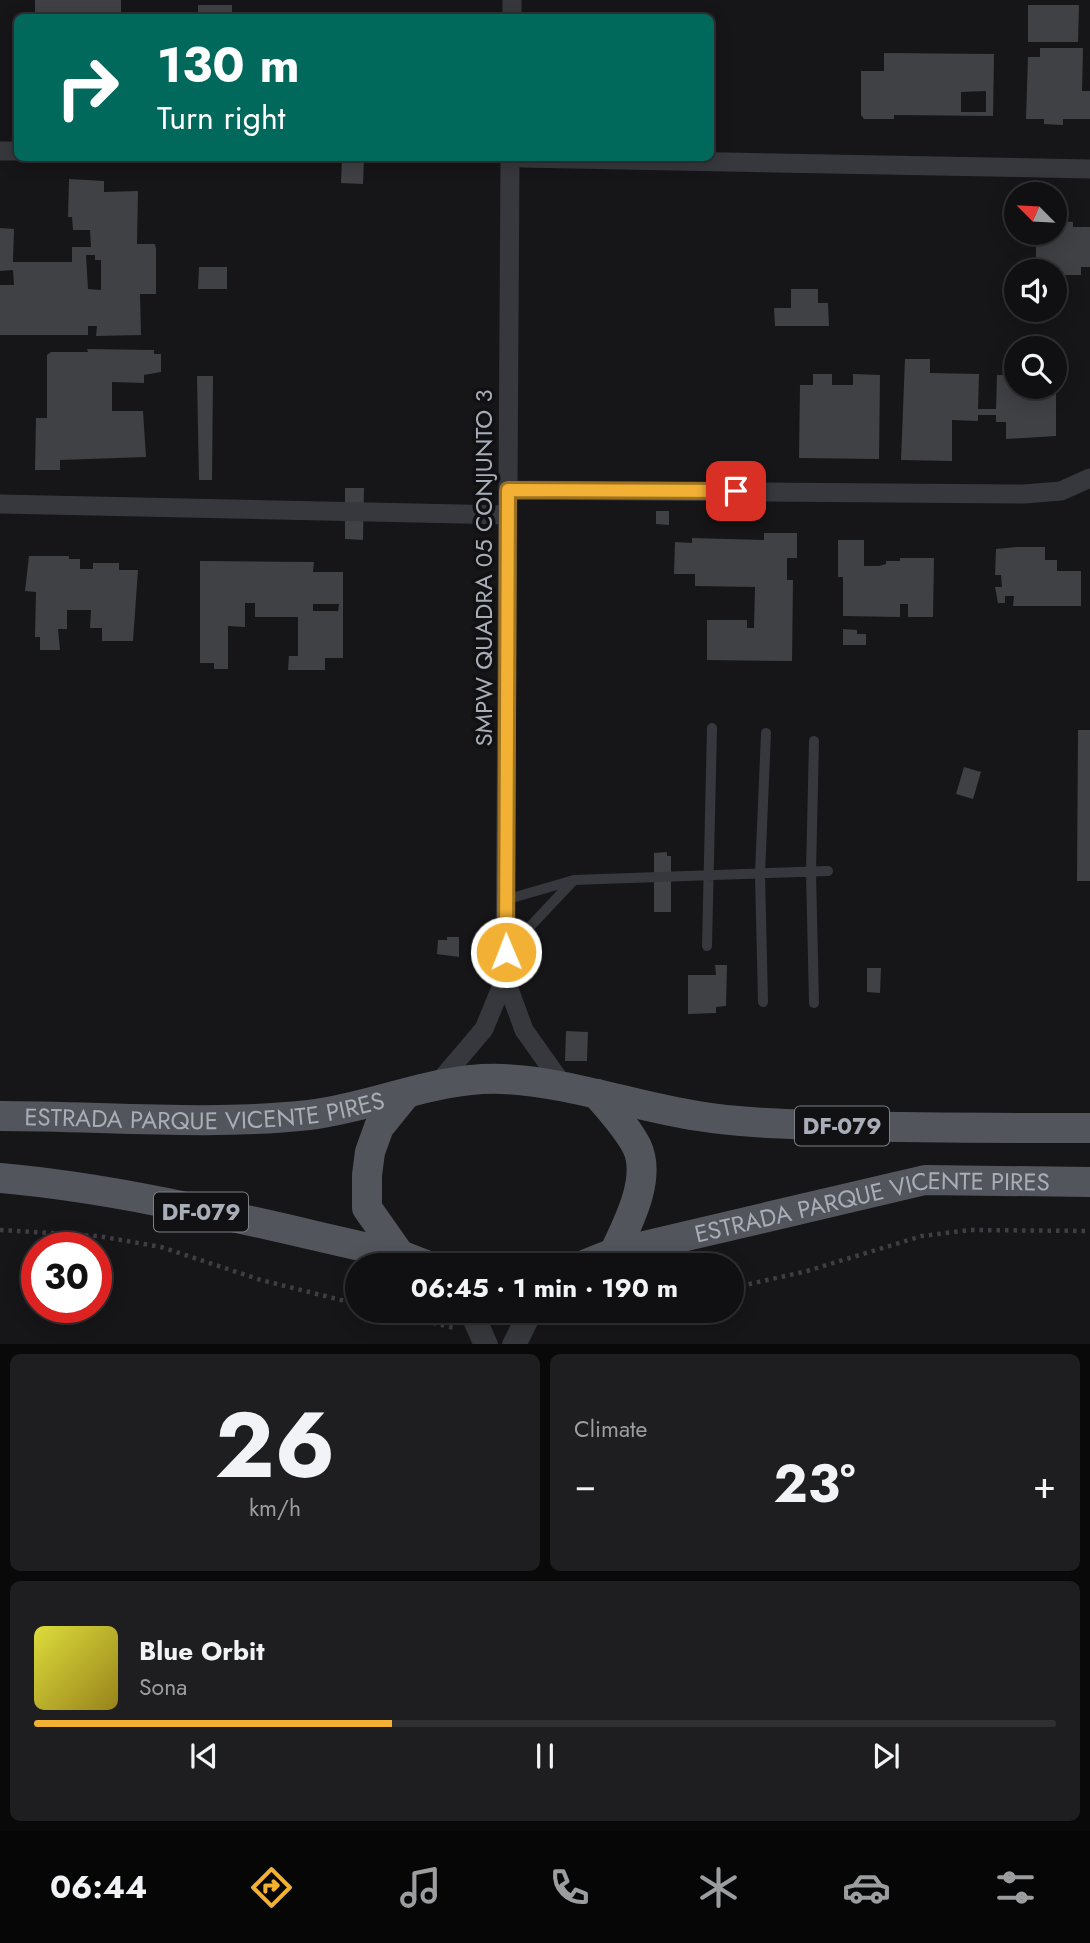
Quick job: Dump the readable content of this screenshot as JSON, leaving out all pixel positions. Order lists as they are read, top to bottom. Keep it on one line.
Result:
{"streets":{"main road":["ESTRADA PARQUE VICENTE PIRES","DF-079"],"street":["SMPW QUADRA 05 CONJUNTO 3"]},"crossings":[["ESTRADA PARQUE VICENTE PIRES","DF-079"]],"north":"top left","page":{"turn":["130 m","Turn right"],"limit":"30","trip":"06:45 · 1 min · 190 m","tile":[["26","km/h"],"Climate"],"heat":["−","23°","+"],"song":["Blue Orbit","Sona"],"tabs":"06:44"}}
